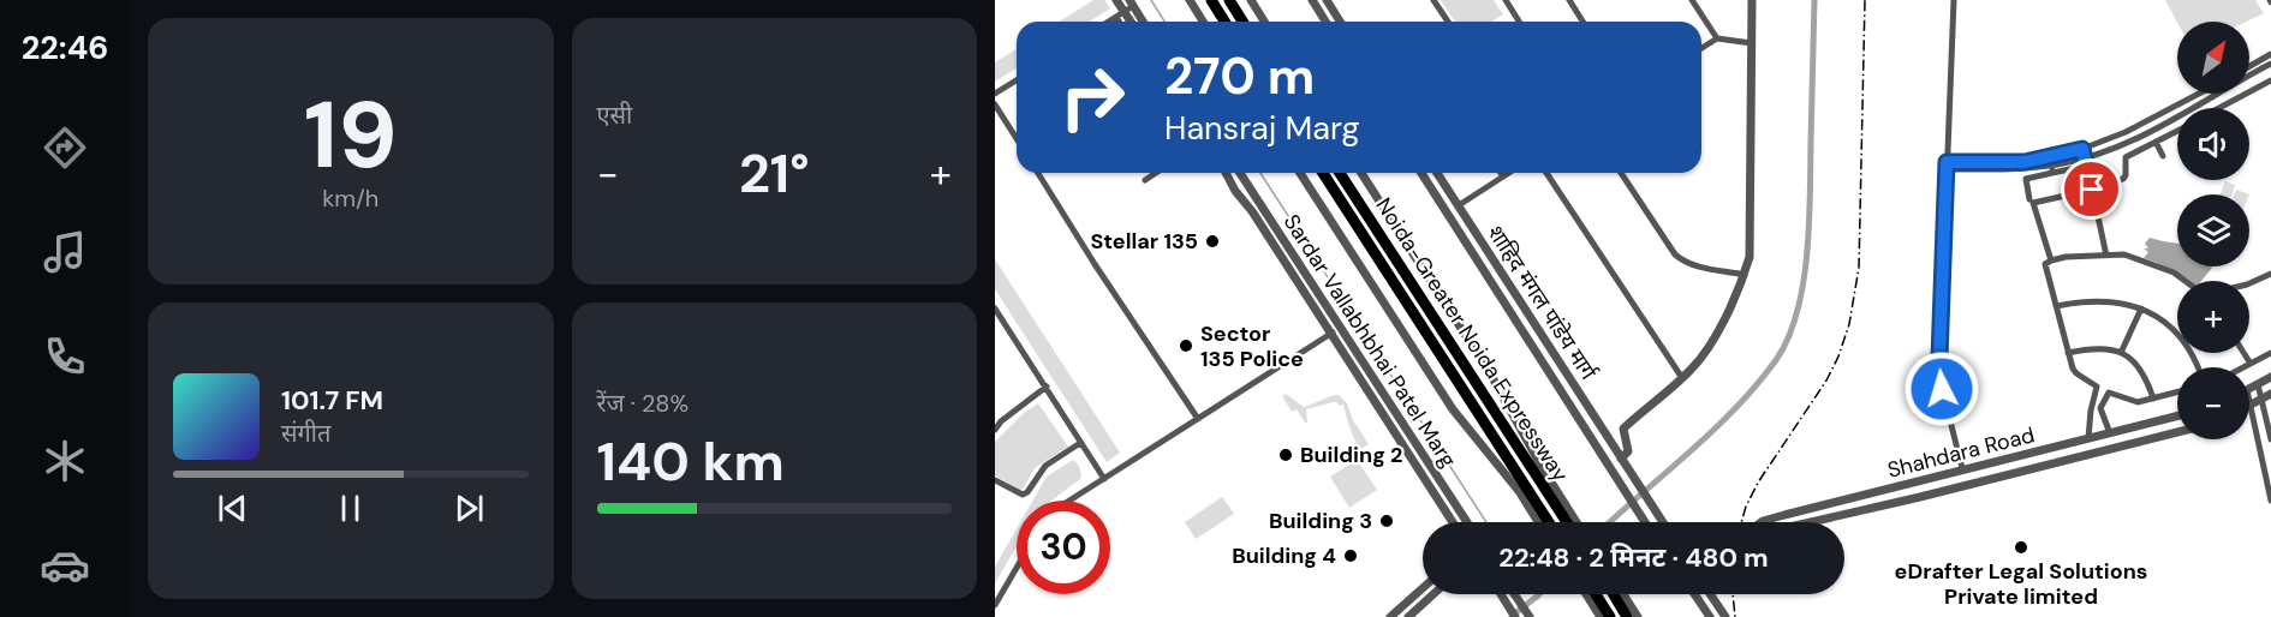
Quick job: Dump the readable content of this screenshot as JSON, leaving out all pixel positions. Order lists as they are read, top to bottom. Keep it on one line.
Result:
{"streets":{"highway":["Noida-Greater Noida Expressway"],"street":["शाहिद मंगल पांडेय मार्ग","Sardar Vallabhbhai Patel Marg","Shahdara Road"]},"places":["Stellar 135","Sector 135 Police","Building 2","Building 3","eDrafter Legal Solutions Private limited","Building 4"],"north":"top right","page":{"tabs":"22:46","tile":[["19","km/h"],"एसी",["रेंज · 28%","140 km"]],"map_buttons":["+","−"],"turn":["270 m","Hansraj Marg"],"heat":["−","21°","+"],"song":["101.7 FM","संगीत"],"limit":"30","trip":"22:48 · 2 मिनट · 480 m"}}
